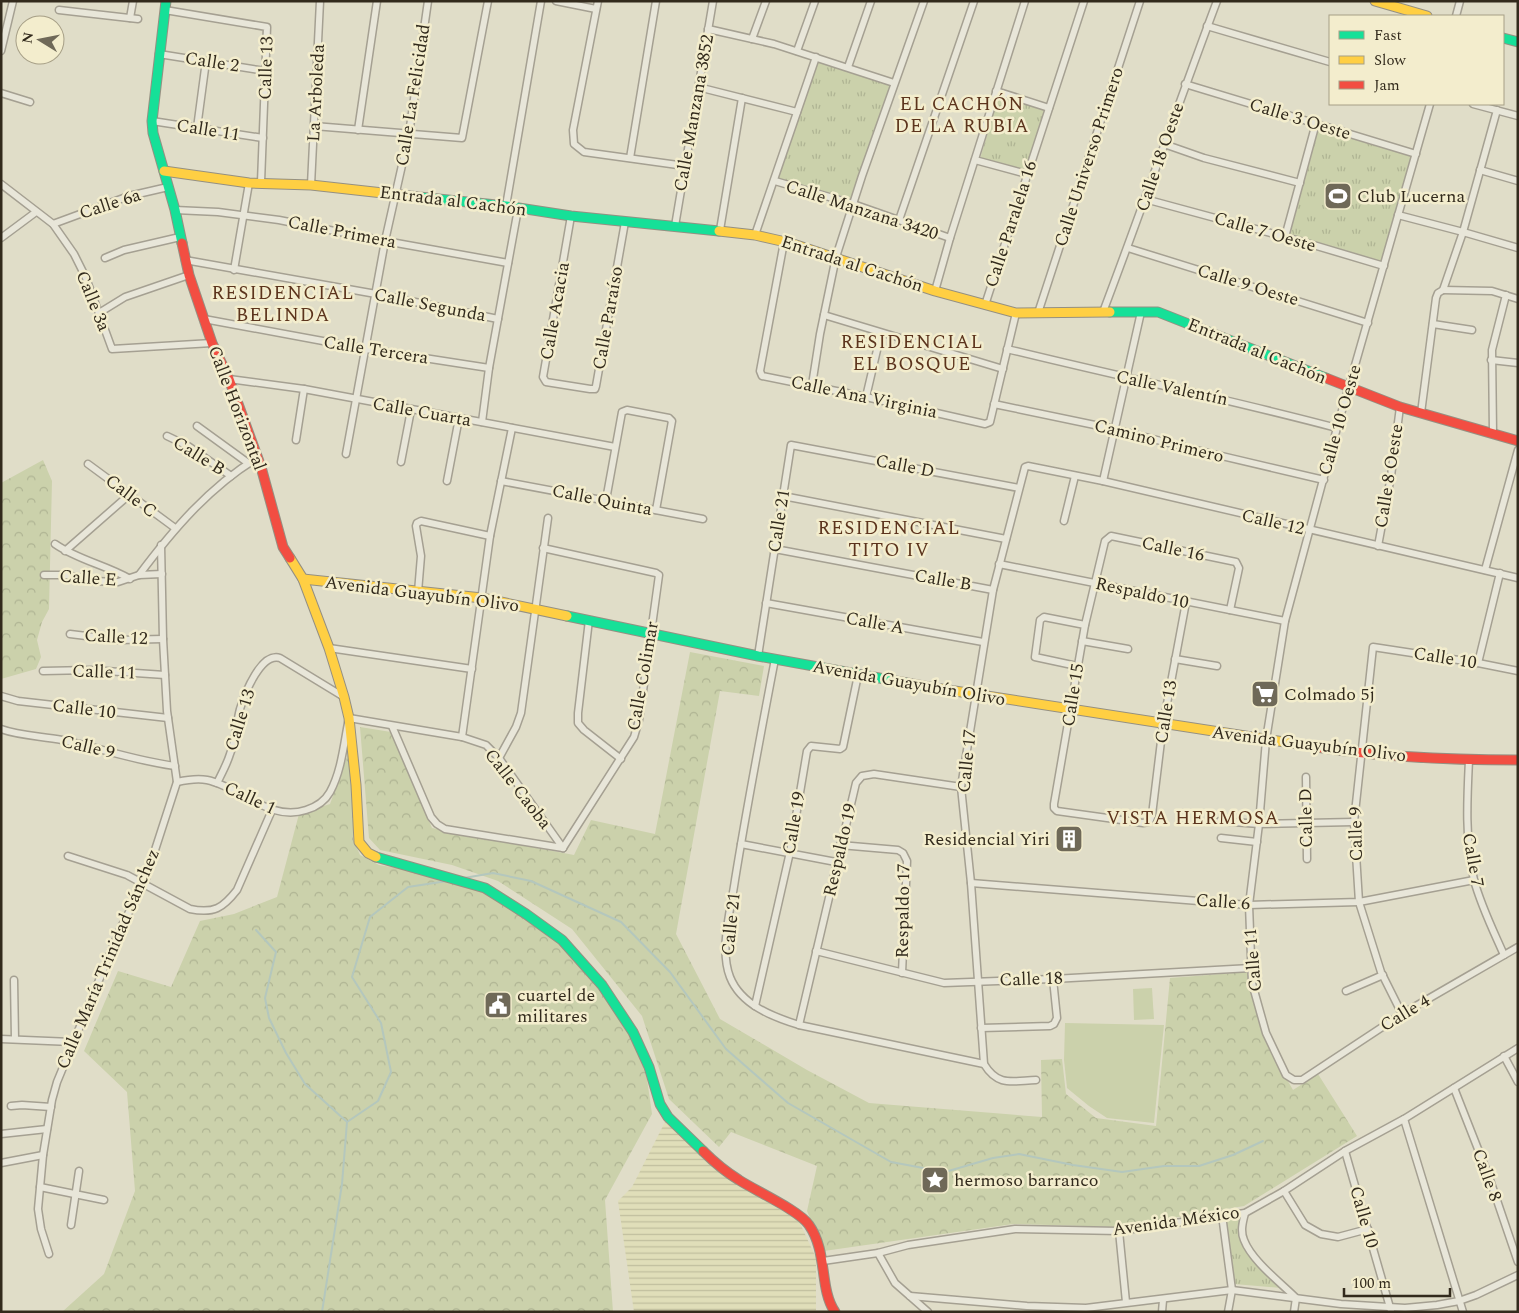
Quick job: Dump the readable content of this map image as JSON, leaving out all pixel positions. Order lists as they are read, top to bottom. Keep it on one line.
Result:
{"streets":{"main road":["Entrada al Cachón","Calle Horizontal","Avenida Guayubín Olivo"],"street":["Calle 2","Calle 13","La Arboleda","Calle La Felicidad","Calle Manzana 3852","Calle 3 Oeste","Calle 11","Calle Universo Primero","Calle 18 Oeste","Calle 6a","Calle Manzana 3420","Calle Paralela 16","Calle Primera","Calle 7 Oeste","Calle 9 Oeste","Calle 3a","Calle Segunda","Calle Acacia","Calle Paraíso","Calle Tercera","Calle Valentín","Calle Ana Virginia","Calle Cuarta","Calle 10 Oeste","Camino Primero","Calle B","Calle D","Calle 8 Oeste","Calle C","Calle Quinta","Calle 21","Calle 12","Calle 16","Calle E","Respaldo 10","Calle A","Calle 10","Calle Colimar","Calle 15","Calle 9","Calle 17","Calle Caoba","Calle 1","Calle 19","Respaldo 19","Calle 7","Calle 6","Respaldo 17","Calle María Trinidad Sánchez","Calle 18","Calle 4","Calle 8","Avenida México"]},"crossings":[["Calle 2","Calle 13"],["Calle 2","Calle Horizontal"],["Calle 13","Calle 11"],["Calle 13","Entrada al Cachón"],["Calle 13","Calle Horizontal"],["Calle 13","Respaldo 10"],["Calle 13","Avenida Guayubín Olivo"],["Calle 13","Calle 15"],["Calle 13","Calle Caoba"],["Calle 13","Calle 1"],["La Arboleda","Entrada al Cachón"],["Calle La Felicidad","Entrada al Cachón"],["Calle La Felicidad","Calle Primera"],["Calle La Felicidad","Calle Segunda"],["Calle La Felicidad","Calle Tercera"],["Calle La Felicidad","Calle Cuarta"],["Calle Manzana 3852","Entrada al Cachón"],["Calle 3 Oeste","Calle 18 Oeste"],["Calle 3 Oeste","Calle 10 Oeste"],["Calle 11","Calle Horizontal"],["Calle 11","Calle 10 Oeste"],["Calle 11","Avenida Guayubín Olivo"],["Calle 11","Calle 6"],["Calle 11","Calle María Trinidad Sánchez"],["Calle 11","Calle 18"],["Calle 11","Calle 4"],["Calle Universo Primero","Entrada al Cachón"],["Calle 18 Oeste","Entrada al Cachón"],["Calle 18 Oeste","Calle 7 Oeste"],["Calle 18 Oeste","Calle 9 Oeste"],["Entrada al Cachón","Calle Paralela 16"],["Entrada al Cachón","Calle Acacia"],["Entrada al Cachón","Calle Paraíso"],["Entrada al Cachón","Calle Ana Virginia"],["Entrada al Cachón","Calle Horizontal"],["Entrada al Cachón","Calle 10 Oeste"],["Entrada al Cachón","Calle 8 Oeste"],["Calle 6a","Calle 3a"],["Calle 6a","Calle Horizontal"],["Calle Primera","Calle Horizontal"],["Calle 7 Oeste","Calle 10 Oeste"],["Calle 9 Oeste","Calle 10 Oeste"],["Calle 3a","Calle Horizontal"],["Calle Segunda","Calle Horizontal"],["Calle Acacia","Calle Paraíso"],["Calle Tercera","Calle Horizontal"],["Calle Valentín","Calle Ana Virginia"],["Calle Valentín","Calle 10 Oeste"],["Calle Ana Virginia","Camino Primero"],["Calle Horizontal","Calle Cuarta"],["Calle Horizontal","Avenida Guayubín Olivo"],["Calle Horizontal","Calle Caoba"],["Calle Horizontal","Calle 1"],["Calle Horizontal","Avenida México"],["Calle 10 Oeste","Camino Primero"],["Calle 10 Oeste","Calle 12"],["Calle 10 Oeste","Respaldo 10"],["Calle 10 Oeste","Avenida Guayubín Olivo"],["Calle B","Calle 21"],["Calle B","Calle 17"],["Calle D","Calle 21"],["Calle D","Calle 17"],["Calle 8 Oeste","Calle 12"],["Calle 21","Avenida Guayubín Olivo"],["Calle 21","Calle A"],["Calle 21","Calle 17"],["Calle 21","Calle 19"],["Calle 21","Respaldo 19"],["Calle 12","Calle 17"],["Calle 12","Calle María Trinidad Sánchez"],["Calle 16","Respaldo 10"],["Calle 16","Calle 15"],["Calle E","Calle María Trinidad Sánchez"],["Respaldo 10","Calle 15"],["Respaldo 10","Calle 17"],["Avenida Guayubín Olivo","Calle Colimar"],["Avenida Guayubín Olivo","Calle 15"],["Avenida Guayubín Olivo","Calle 9"],["Avenida Guayubín Olivo","Calle 17"],["Avenida Guayubín Olivo","Calle 19"],["Avenida Guayubín Olivo","Calle 7"],["Calle A","Calle 17"],["Calle 10","Calle 9"],["Calle 10","Calle María Trinidad Sánchez"],["Calle 10","Avenida México"],["Calle Colimar","Calle Caoba"],["Calle 9","Calle 6"],["Calle 9","Calle María Trinidad Sánchez"],["Calle 9","Calle 4"],["Calle 17","Respaldo 19"],["Calle 17","Calle 6"],["Calle 17","Calle 18"],["Calle Caoba","Calle 1"],["Calle 1","Calle María Trinidad Sánchez"],["Respaldo 19","Respaldo 17"],["Respaldo 19","Calle 18"],["Calle 7","Calle 6"],["Calle 7","Calle 4"],["Respaldo 17","Calle 18"],["Calle 8","Avenida México"]],"districts":["EL CACHÓN DE LA RUBIA","RESIDENCIAL BELINDA","RESIDENCIAL EL BOSQUE","RESIDENCIAL TITO IV","VISTA HERMOSA"],"places":{"sports":["Club Lucerna"],"supermarket":["Colmado 5j"],"building":["Residencial Yiri"],"public building":["cuartel de militares"],"place":["hermoso barranco"]},"legend":["Fast","Slow","Jam"],"scale_bar":"100 m","north":"left"}
